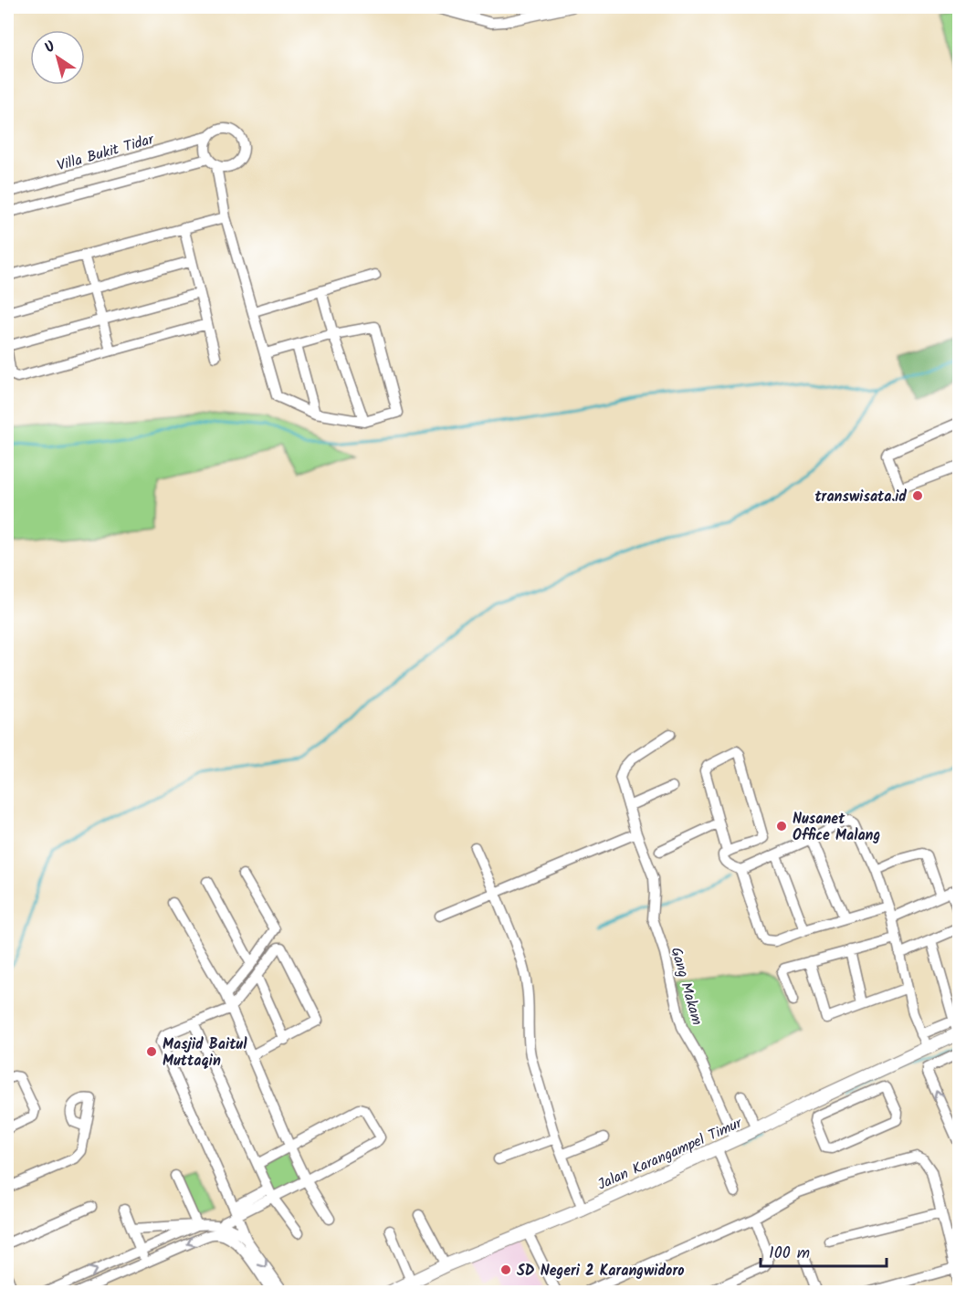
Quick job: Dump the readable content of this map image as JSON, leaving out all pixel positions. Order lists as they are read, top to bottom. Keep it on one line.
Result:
{"streets":{"street":["Villa Bukit Tidar","Gang Makam","Jalan Karangampel Timur"]},"crossings":[["Gang Makam","Jalan Karangampel Timur"]],"places":["transwisata.id","Nusanet Office Malang","Masjid Baitul Muttaqin","SD Negeri 2 Karangwidoro"],"scale_bar":"100 m","north":"top left"}
